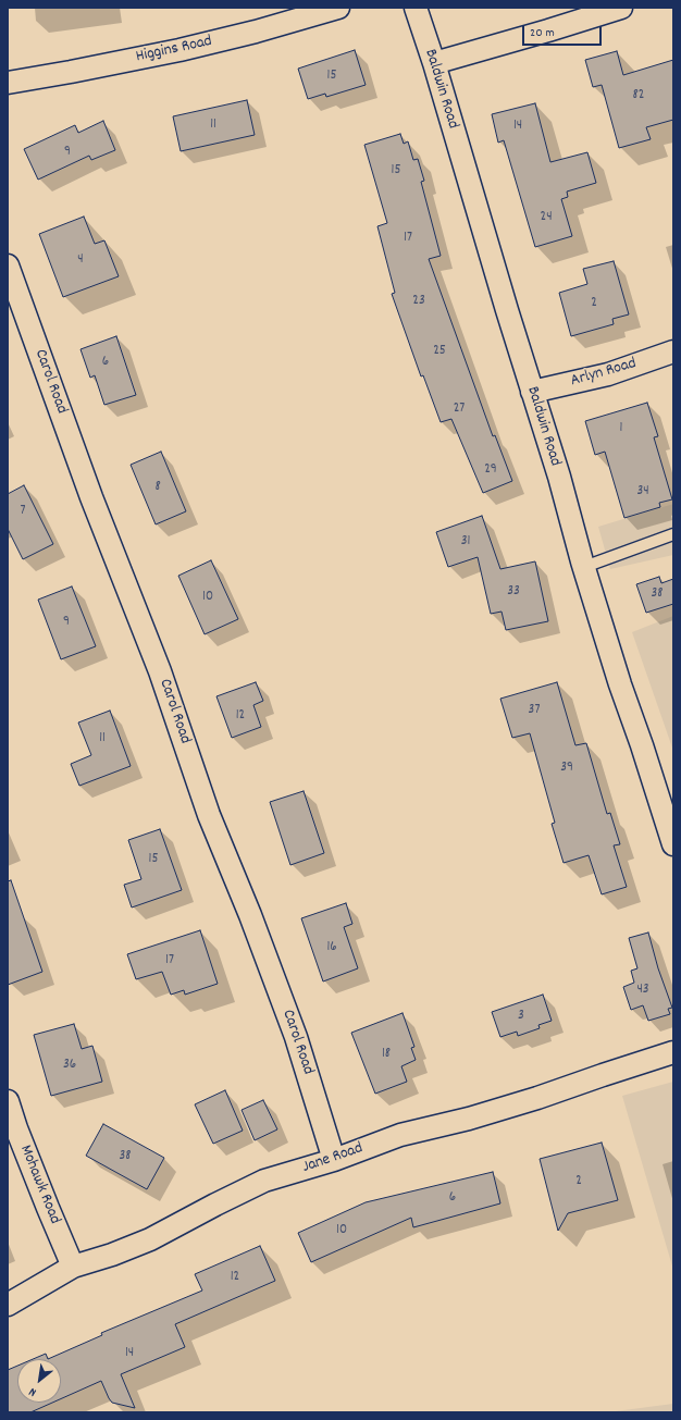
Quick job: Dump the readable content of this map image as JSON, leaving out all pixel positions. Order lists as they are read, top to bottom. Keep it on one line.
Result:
{"streets":{"street":["Higgins Road","Baldwin Road","Arlyn Road","Carol Road","Jane Road","Mohawk Road"]},"crossings":[["Baldwin Road","Arlyn Road"],["Carol Road","Jane Road"],["Jane Road","Mohawk Road"]],"house_numbers":["15","82","11","14","9","15","24","17","4","23","2","25","6","27","1","29","8","34","7","31","33","38","10","9","37","12","11","39","15","16","17","43","3","18","36","38","2","6","10","12","14"],"scale_bar":"20 m","north":"bottom left"}
